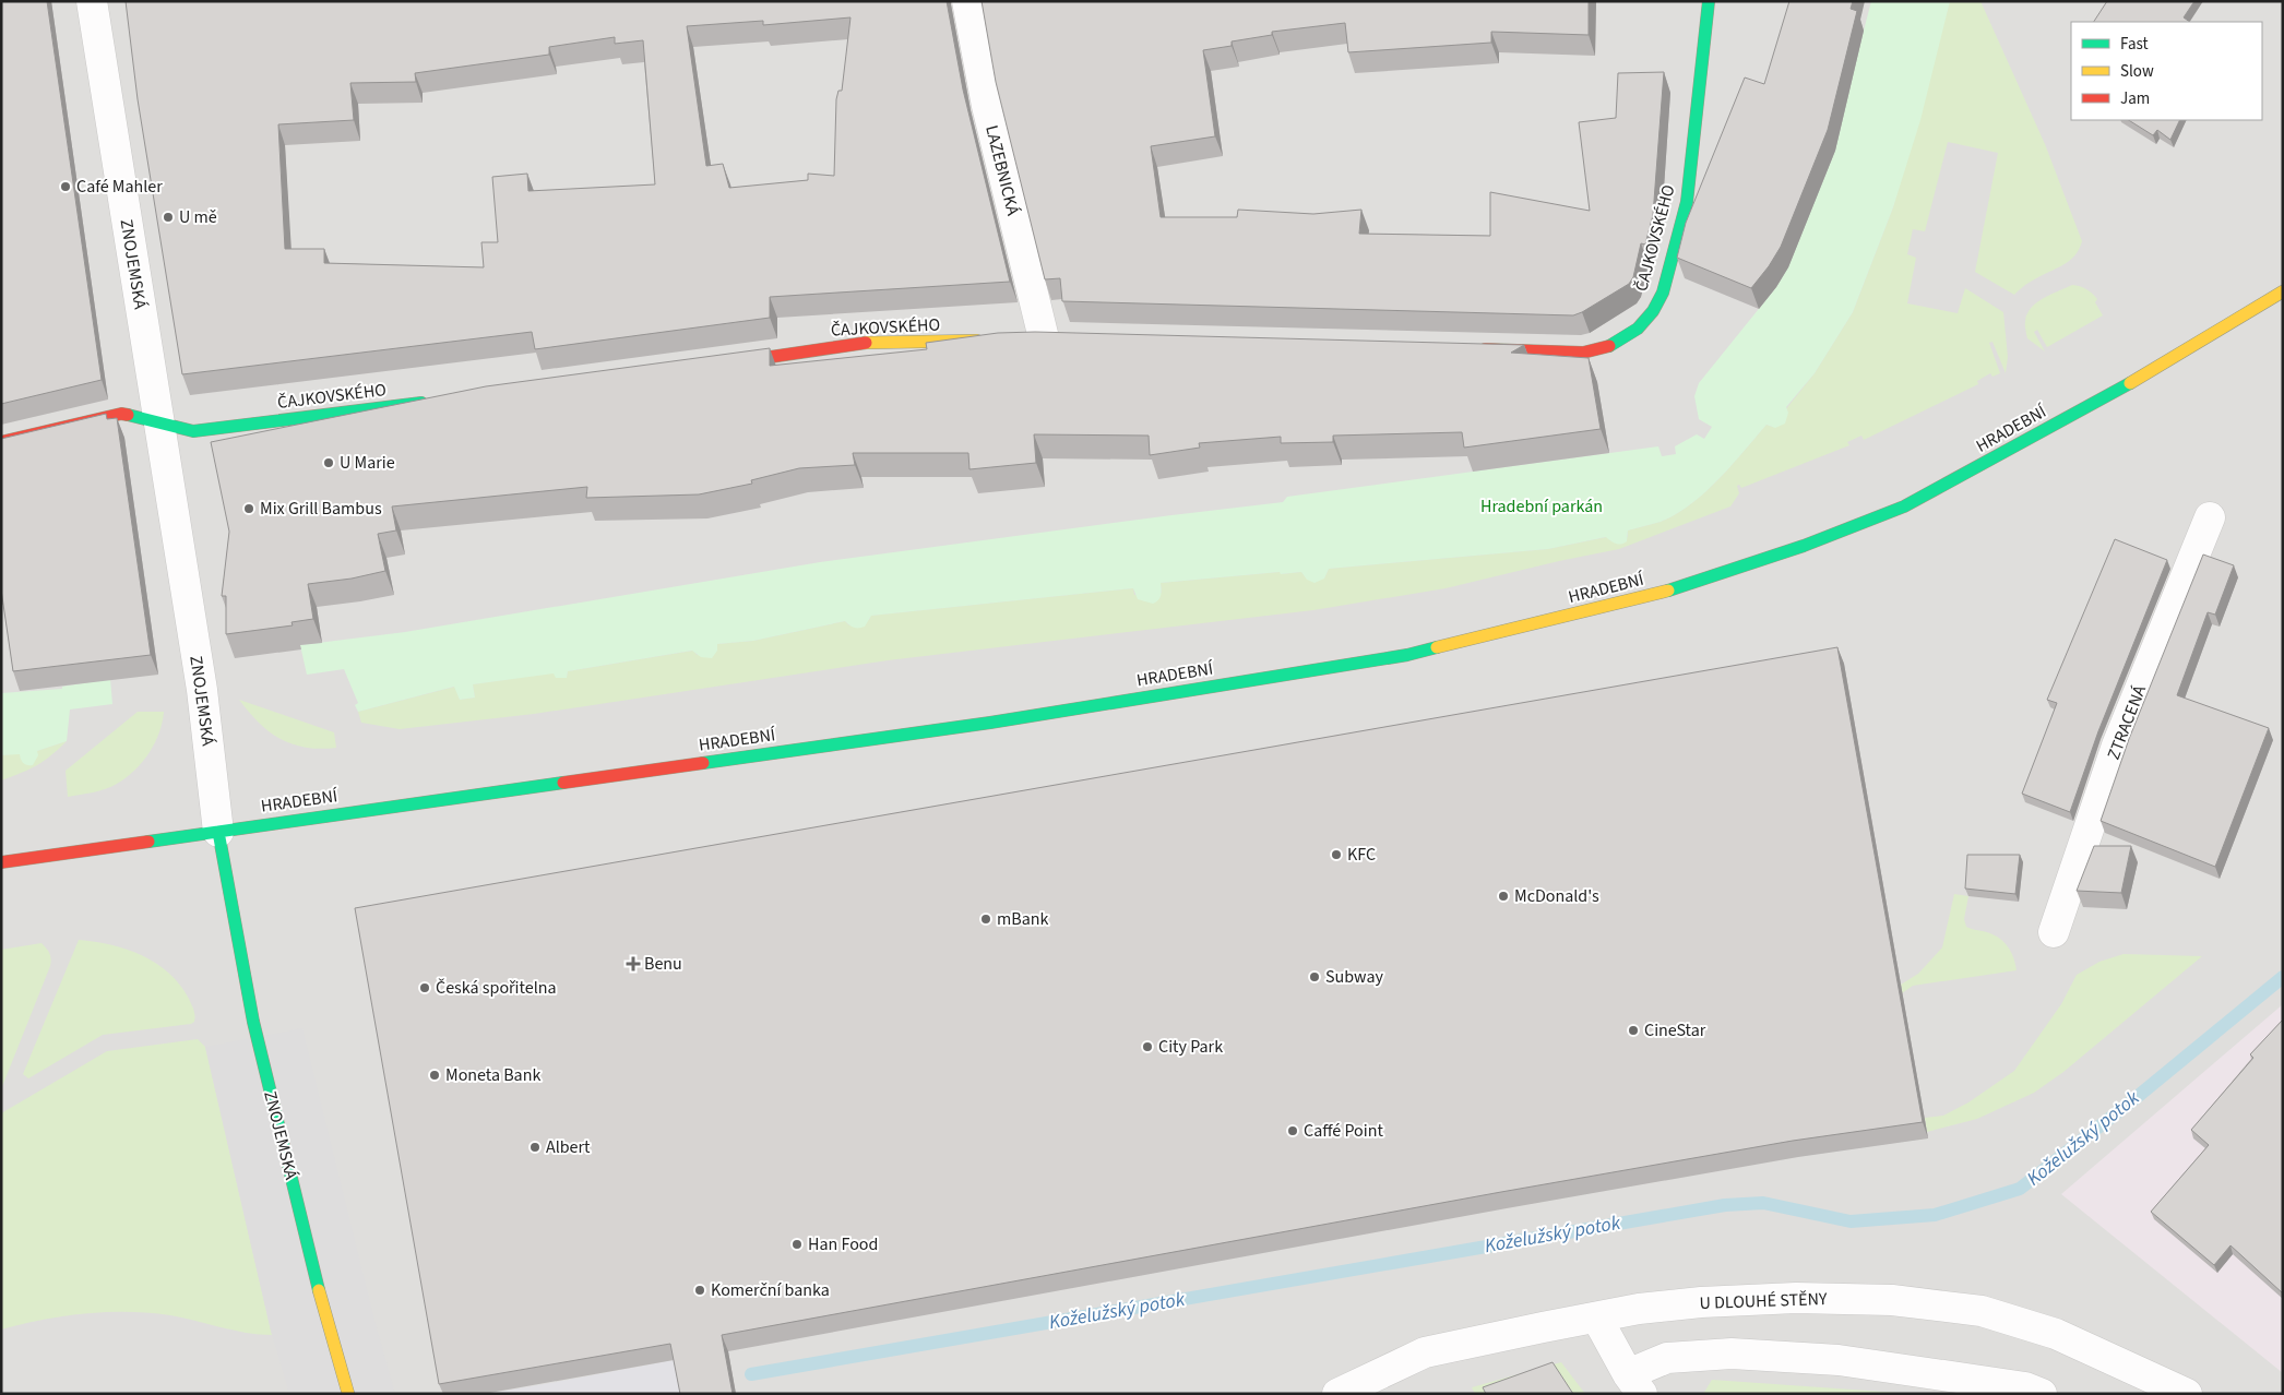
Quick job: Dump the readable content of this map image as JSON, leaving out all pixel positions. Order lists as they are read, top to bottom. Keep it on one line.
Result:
{"streets":{"main road":["ČAJKOVSKÉHO","ZNOJEMSKÁ","HRADEBNÍ"],"street":["LAZEBNICKÁ","ZTRACENÁ","U DLOUHÉ STĚNY"]},"crossings":[["ČAJKOVSKÉHO","ZNOJEMSKÁ"],["ZNOJEMSKÁ","HRADEBNÍ"]],"water":["Koželužský potok"],"parks":["Hradební parkán"],"places":{"other":["Café Mahler","U mě","U Marie","Mix Grill Bambus","KFC","McDonald's","mBank","Subway","Česká spořitelna","CineStar","City Park","Moneta Bank","Caffé Point","Albert","Han Food","Komerční banka"],"health":["Benu"]},"legend":["Fast","Slow","Jam"]}
